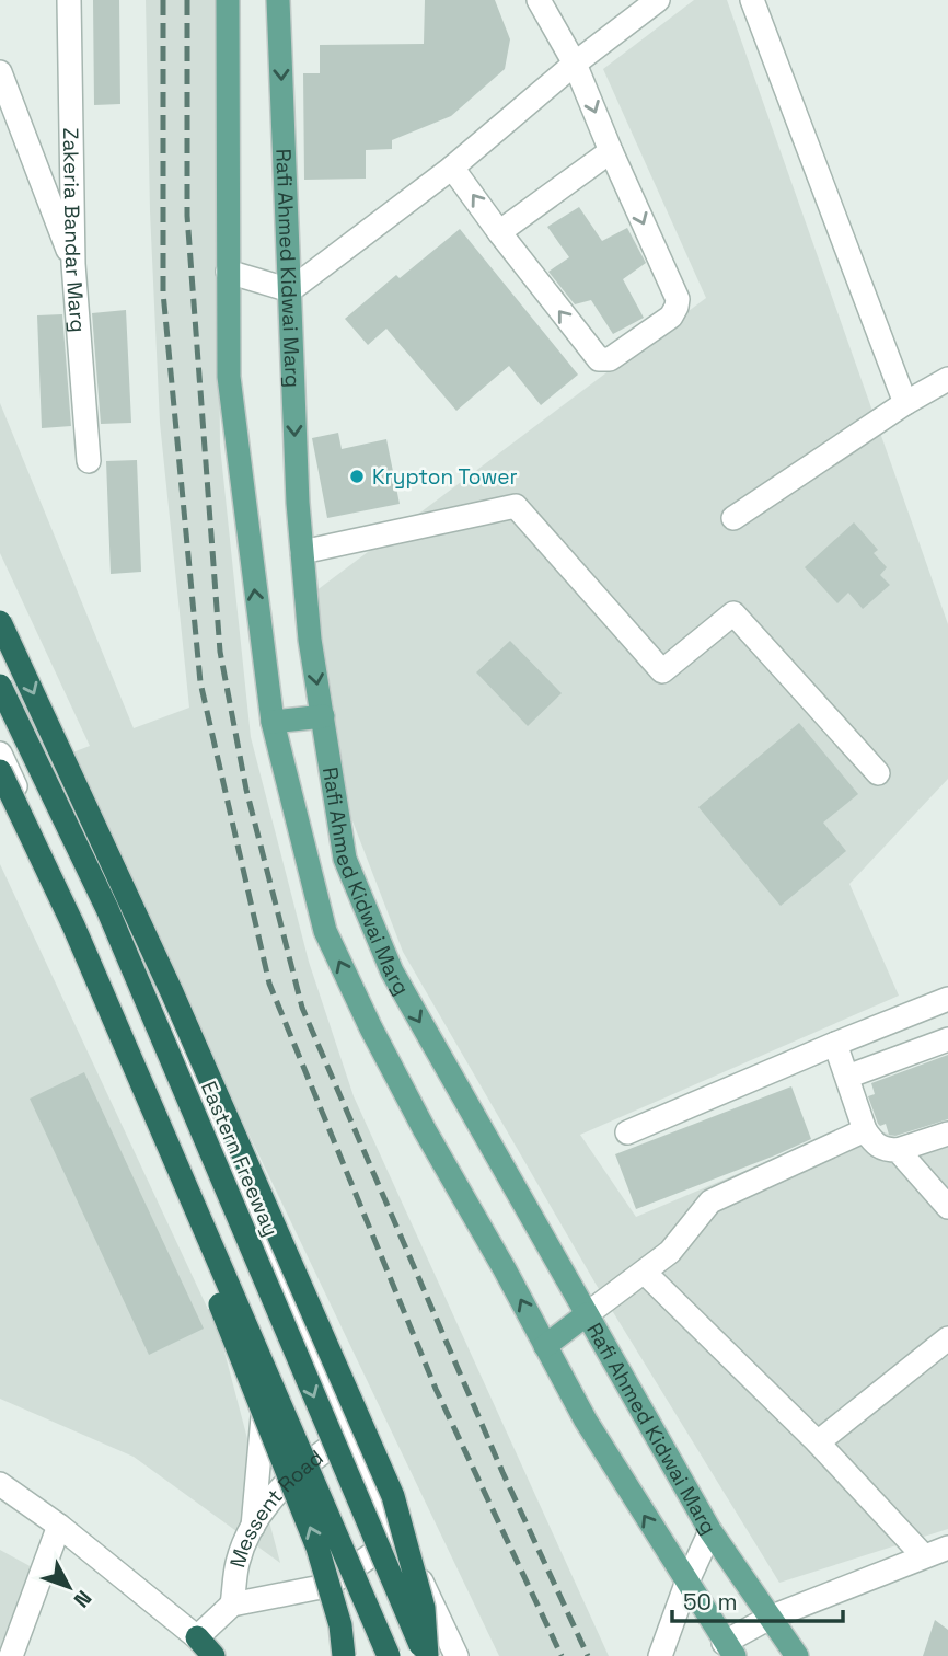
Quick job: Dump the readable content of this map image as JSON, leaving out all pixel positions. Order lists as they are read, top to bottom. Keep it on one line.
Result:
{"streets":{"highway":["Eastern Freeway"],"main road":["Rafi Ahmed Kidwai Marg"],"street":["Zakeria Bandar Marg","Messent Road"]},"places":["Krypton Tower"],"scale_bar":"50 m","north":"bottom right"}
